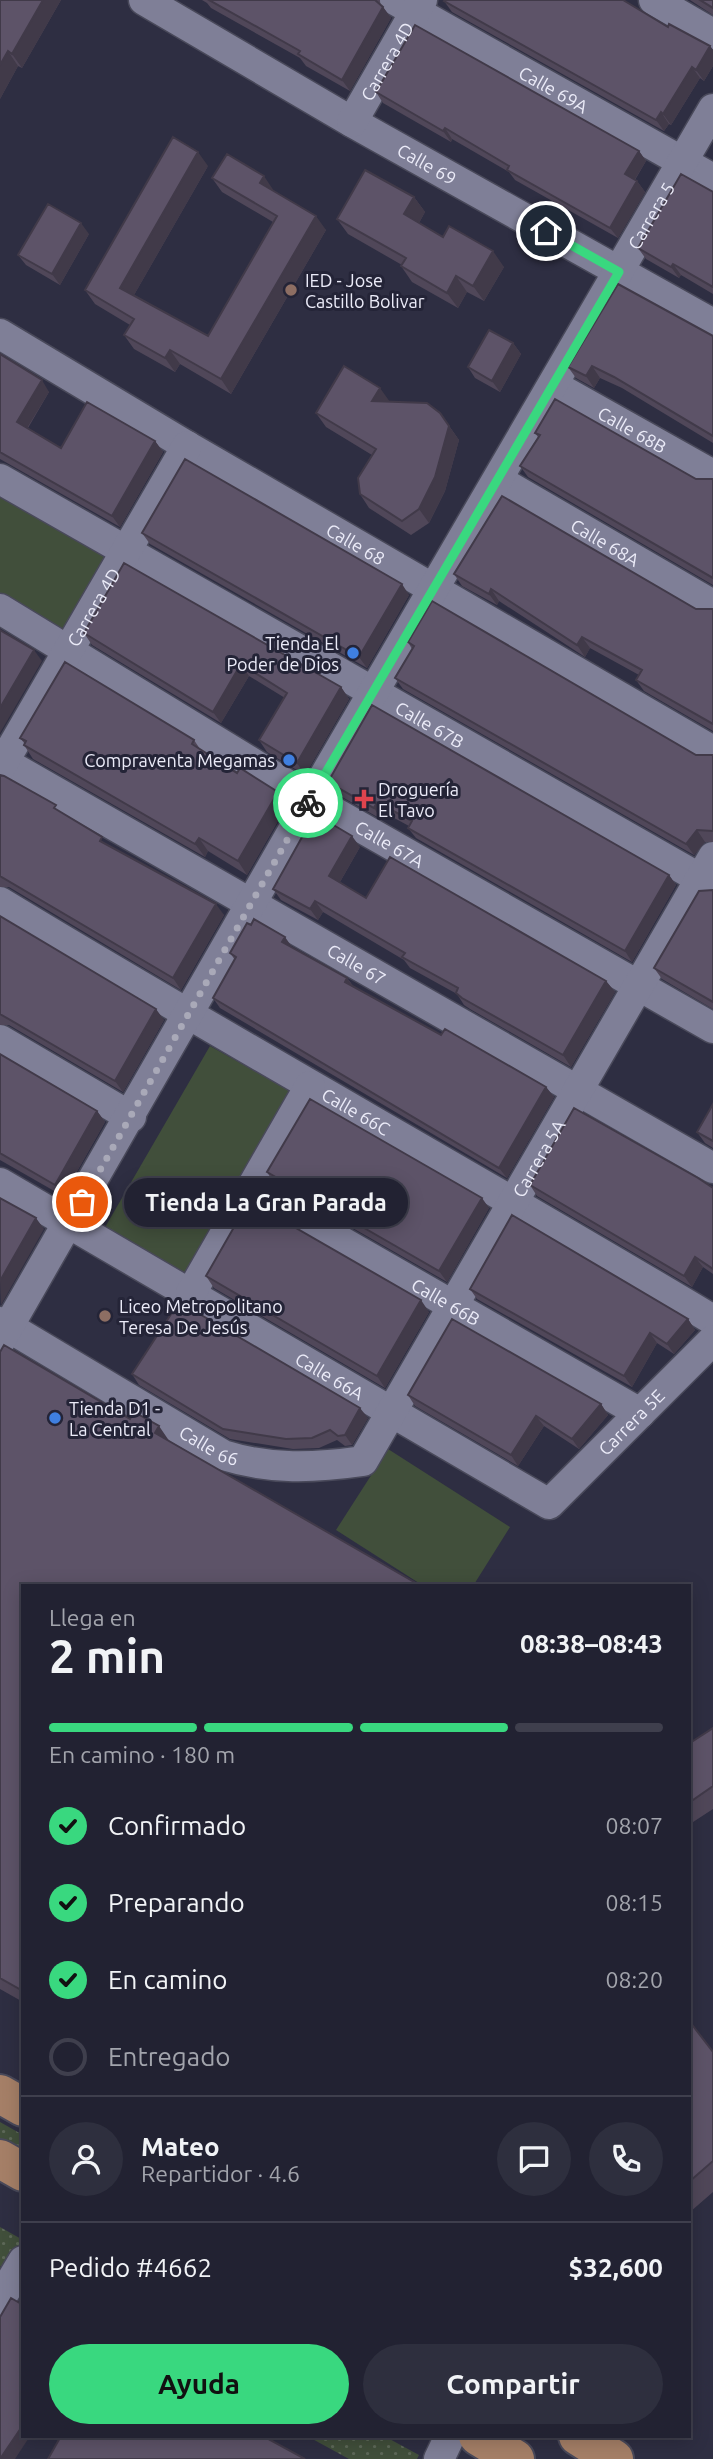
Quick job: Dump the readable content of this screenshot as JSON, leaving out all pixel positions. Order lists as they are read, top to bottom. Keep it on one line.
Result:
{"streets":{"street":["Carrera 4D","Calle 69A","Calle 69","Carrera 5","Calle 68B","Calle 68A","Calle 68","Calle 67B","Calle 67A","Calle 67","Calle 66C","Carrera 5A","Calle 66B","Calle 66A","Carrera 5E","Calle 66"]},"crossings":[["Carrera 4D","Calle 69A"],["Carrera 4D","Calle 69"],["Carrera 4D","Calle 68"],["Carrera 4D","Calle 67B"],["Carrera 4D","Calle 67A"],["Carrera 4D","Calle 67"],["Calle 69A","Carrera 5"],["Calle 69","Carrera 5"],["Carrera 5","Calle 68B"],["Carrera 5","Calle 68A"],["Carrera 5","Calle 68"],["Carrera 5","Calle 67B"],["Carrera 5","Calle 67A"],["Carrera 5","Calle 67"],["Carrera 5","Calle 66C"],["Carrera 5","Calle 66A"],["Carrera 5","Calle 66"],["Calle 67B","Carrera 5A"],["Calle 67A","Carrera 5A"],["Calle 67","Carrera 5A"],["Calle 66C","Carrera 5A"],["Carrera 5A","Calle 66B"],["Carrera 5A","Calle 66A"],["Carrera 5A","Calle 66"],["Calle 66B","Carrera 5E"],["Calle 66A","Carrera 5E"]],"places":{"other":["IED - Jose Castillo Bolivar","Tienda El Poder de Dios","Compraventa Megamas","Tienda La Gran Parada","Liceo Metropolitano Teresa De Jesús","Tienda D1 - La Central"],"health":["Droguería El Tavo"]},"page":{"bubble":"Tienda La Gran Parada","heading":["2 min","Llega en","08:38–08:43"],"panel":["Mateo","Repartidor · 4.6","Pedido #4662","$32,600"],"bar":"En camino · 180 m","list":[["Confirmado","08:07"],["Preparando","08:15"],["En camino","08:20"],"Entregado"],"buttons":["Ayuda","Compartir"]}}
